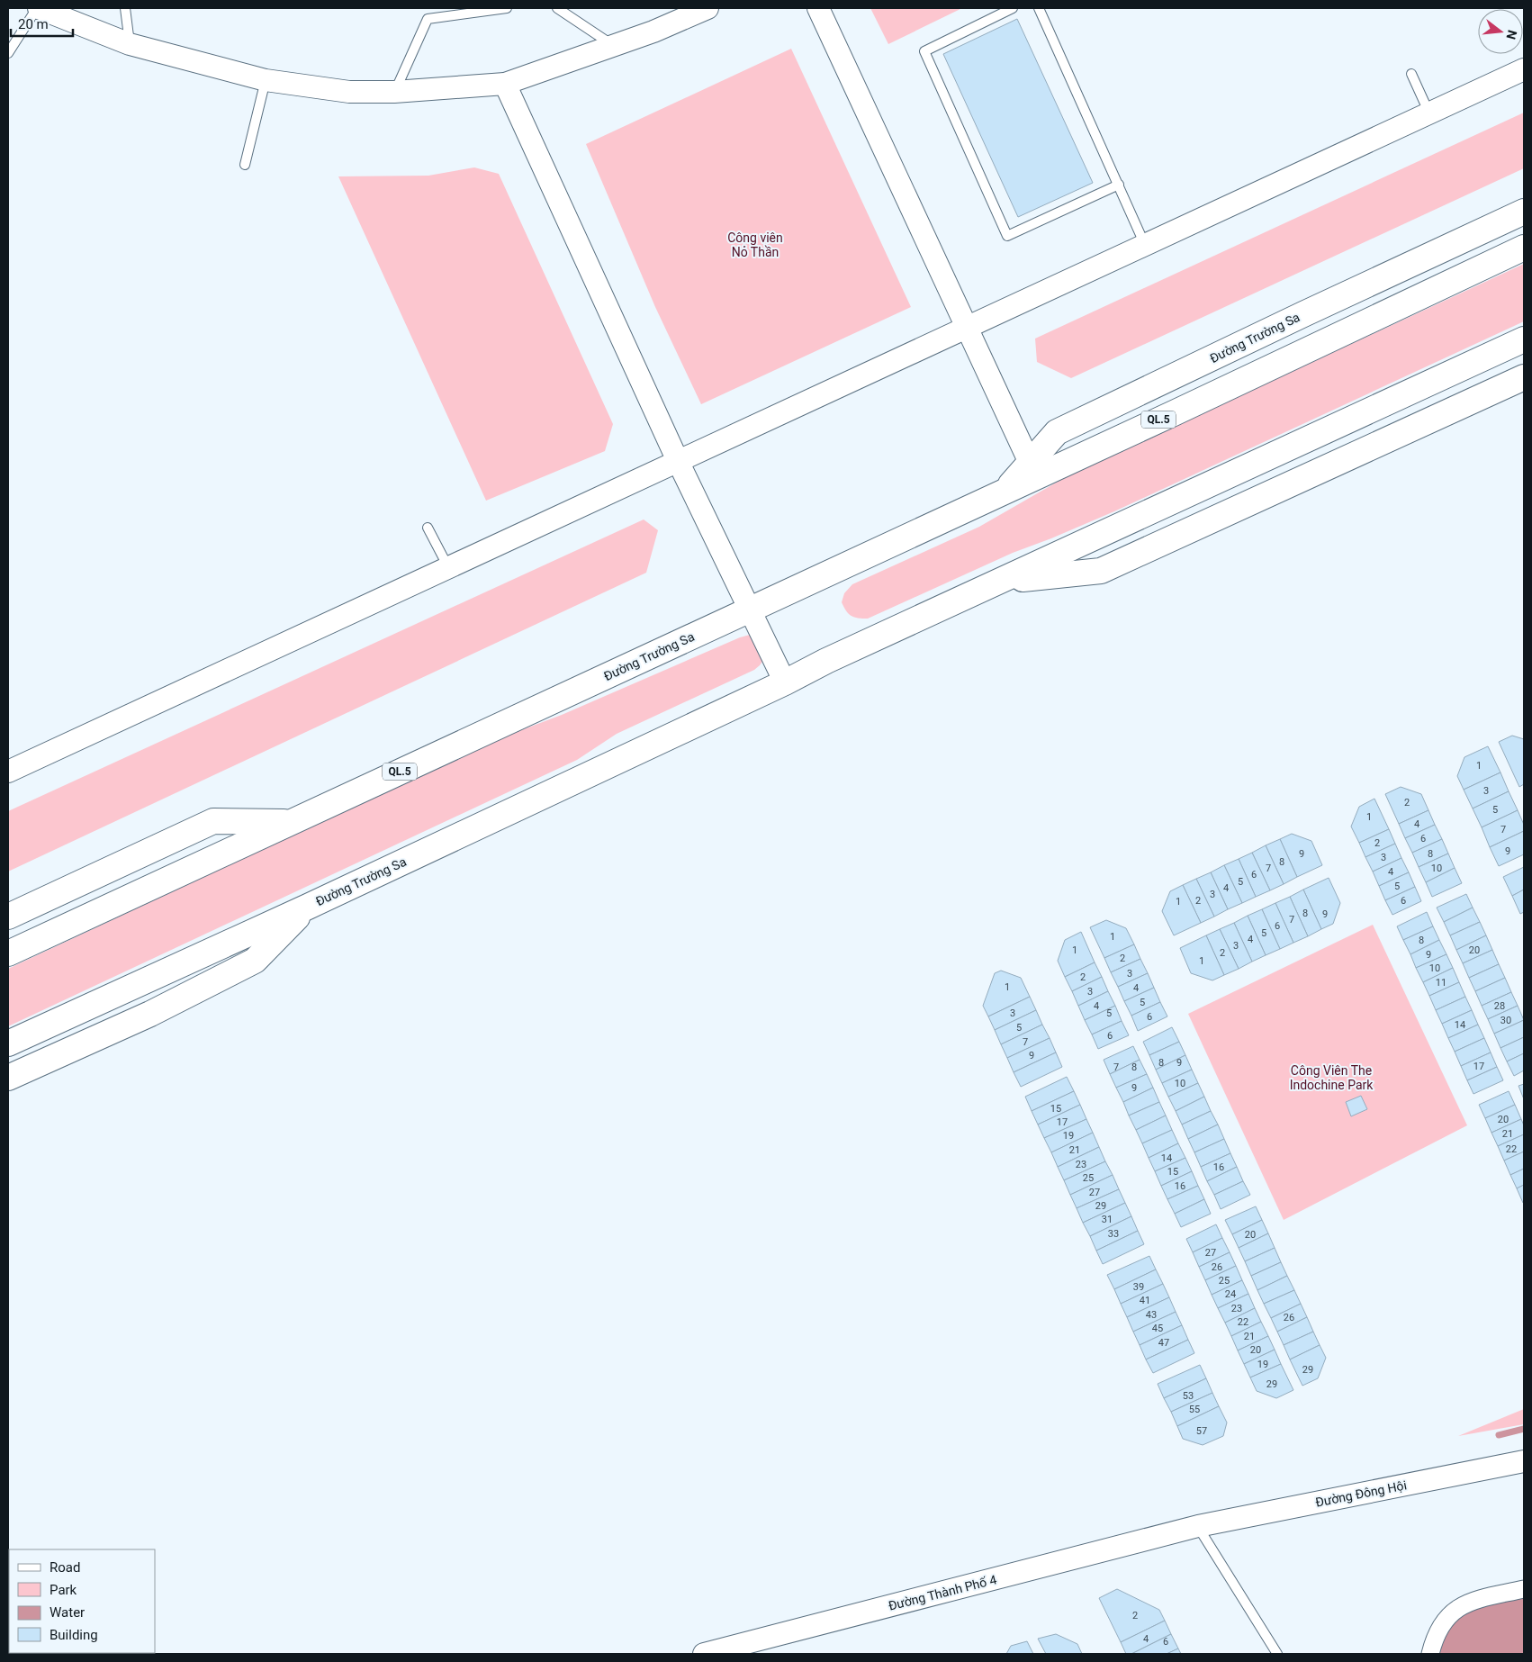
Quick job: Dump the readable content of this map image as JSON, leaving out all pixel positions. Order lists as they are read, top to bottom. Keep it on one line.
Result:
{"streets":{"highway":["Đường Trường Sa","QL.5"],"street":["Đường Đông Hội","Đường Thành Phố 4"]},"crossings":[["Đường Đông Hội","Đường Thành Phố 4"]],"parks":["Công viên Nỏ Thần","Công Viên The Indochine Park"],"house_numbers":["1","3","2","5","1","4","7","6","2","9","9","8","3","8","7","10","4","6","5","5","4","3","2","6","1","8","9","7","6","5","1","4","8","3","1","20","2","9","2","1","10","3","2","11","1","4","3","5","4","28","3","5","6","30","14","5","6","7","9","8","9","17","7","8","10","9","15","20","17","21","19","22","21","14","23","16","15","25","16","27","29","31","33","20","27","26","25","39","24","41","23","43","26","22","45","21","47","20","19","29","29","53","55","57","2","4","6"],"legend":["Road","Park","Water","Building"],"scale_bar":"20 m","north":"right"}
